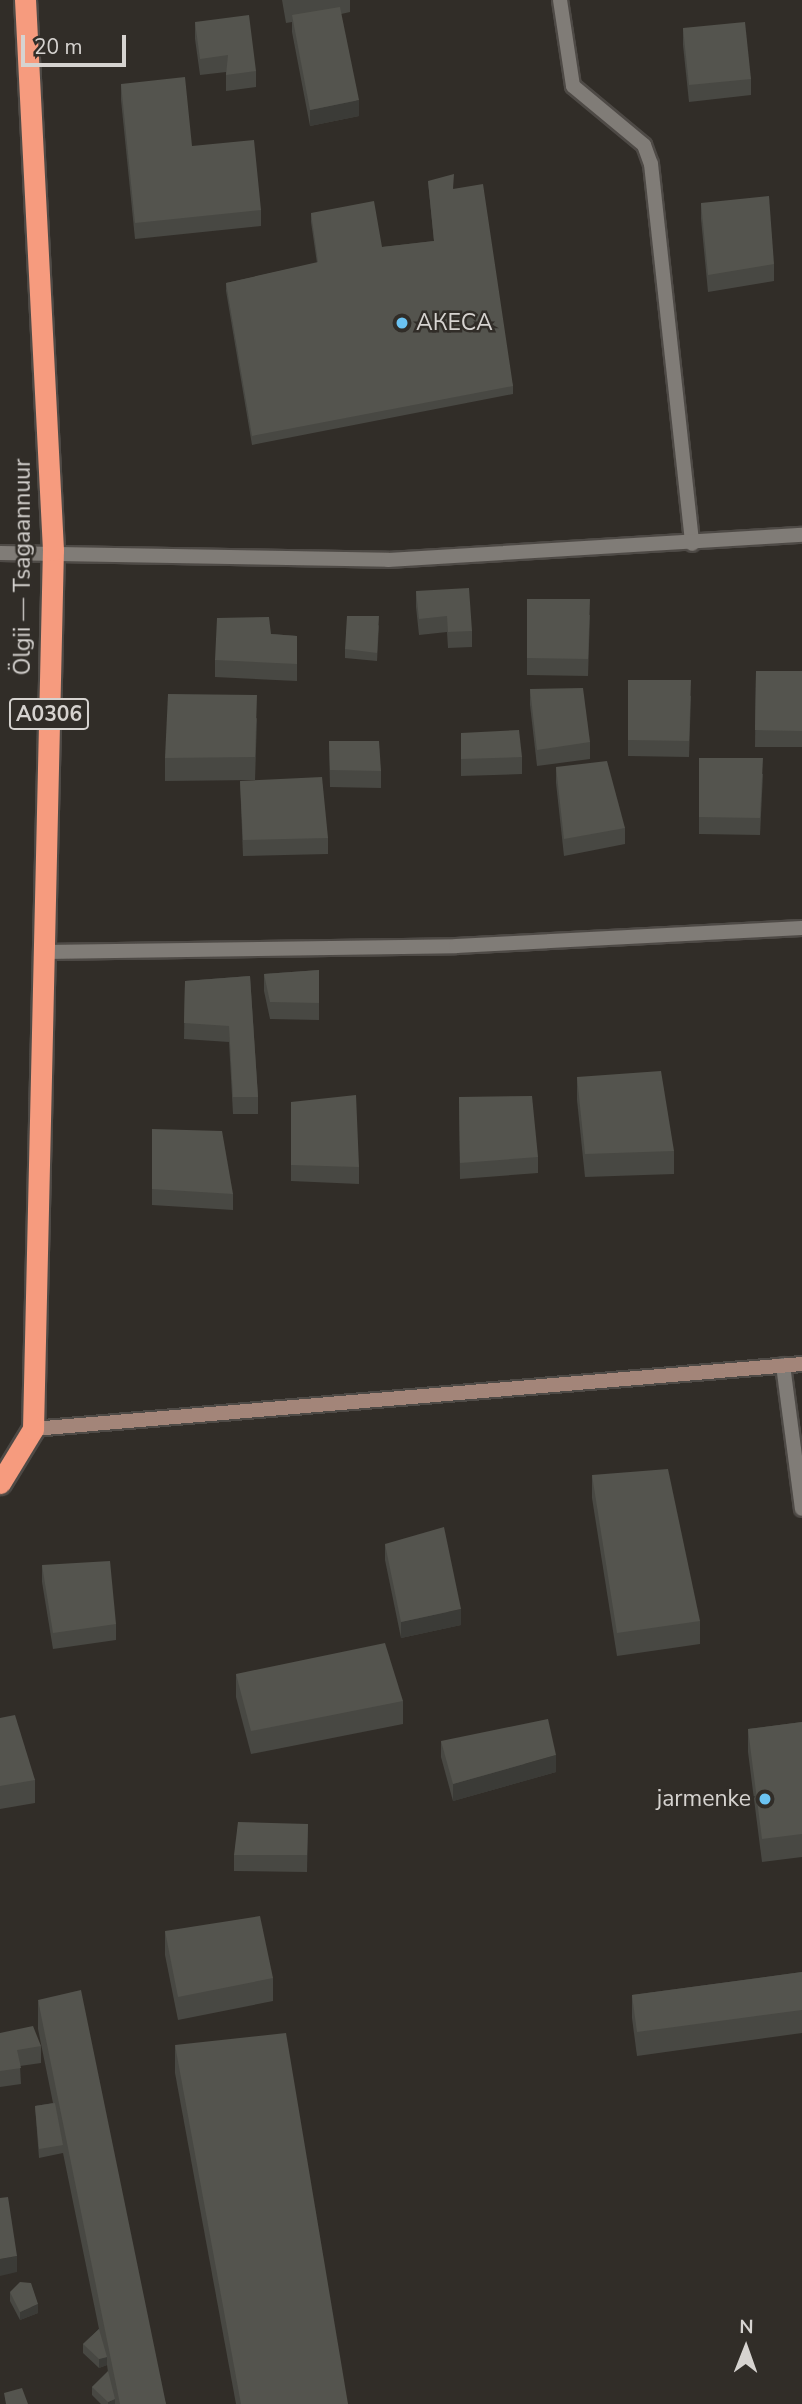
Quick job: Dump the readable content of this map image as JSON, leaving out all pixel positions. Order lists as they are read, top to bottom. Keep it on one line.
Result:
{"streets":{"highway":["Ölgii — Tsagaannuur","A0306"]},"places":["АКЕСА","jarmenke"],"scale_bar":"20 m","north":"top"}
